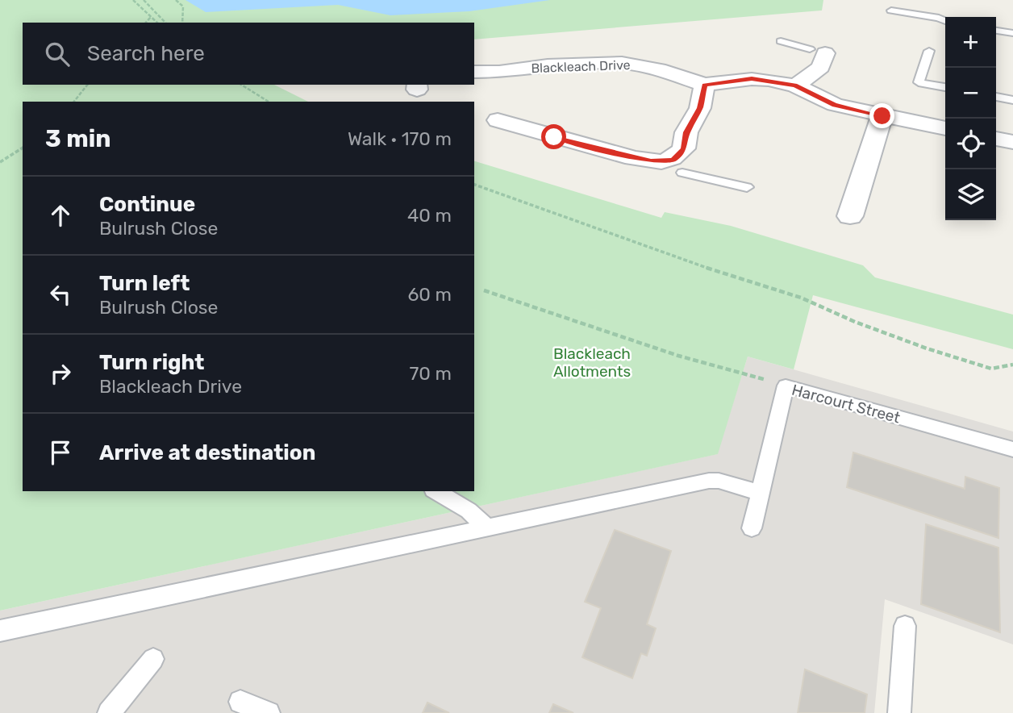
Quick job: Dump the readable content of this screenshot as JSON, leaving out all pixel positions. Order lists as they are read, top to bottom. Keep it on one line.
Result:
{"streets":{"street":["Blackleach Drive"],"lane":["Harcourt Street"]},"parks":["Blackleach Allotments"],"page":{"map_buttons":["+","−"],"search":"Search here","heading":["3 min","Walk · 170 m"],"list":[["Continue","Bulrush Close","40 m"],["Turn left","Bulrush Close","60 m"],["Turn right","Blackleach Drive","70 m"],"Arrive at destination"]}}
